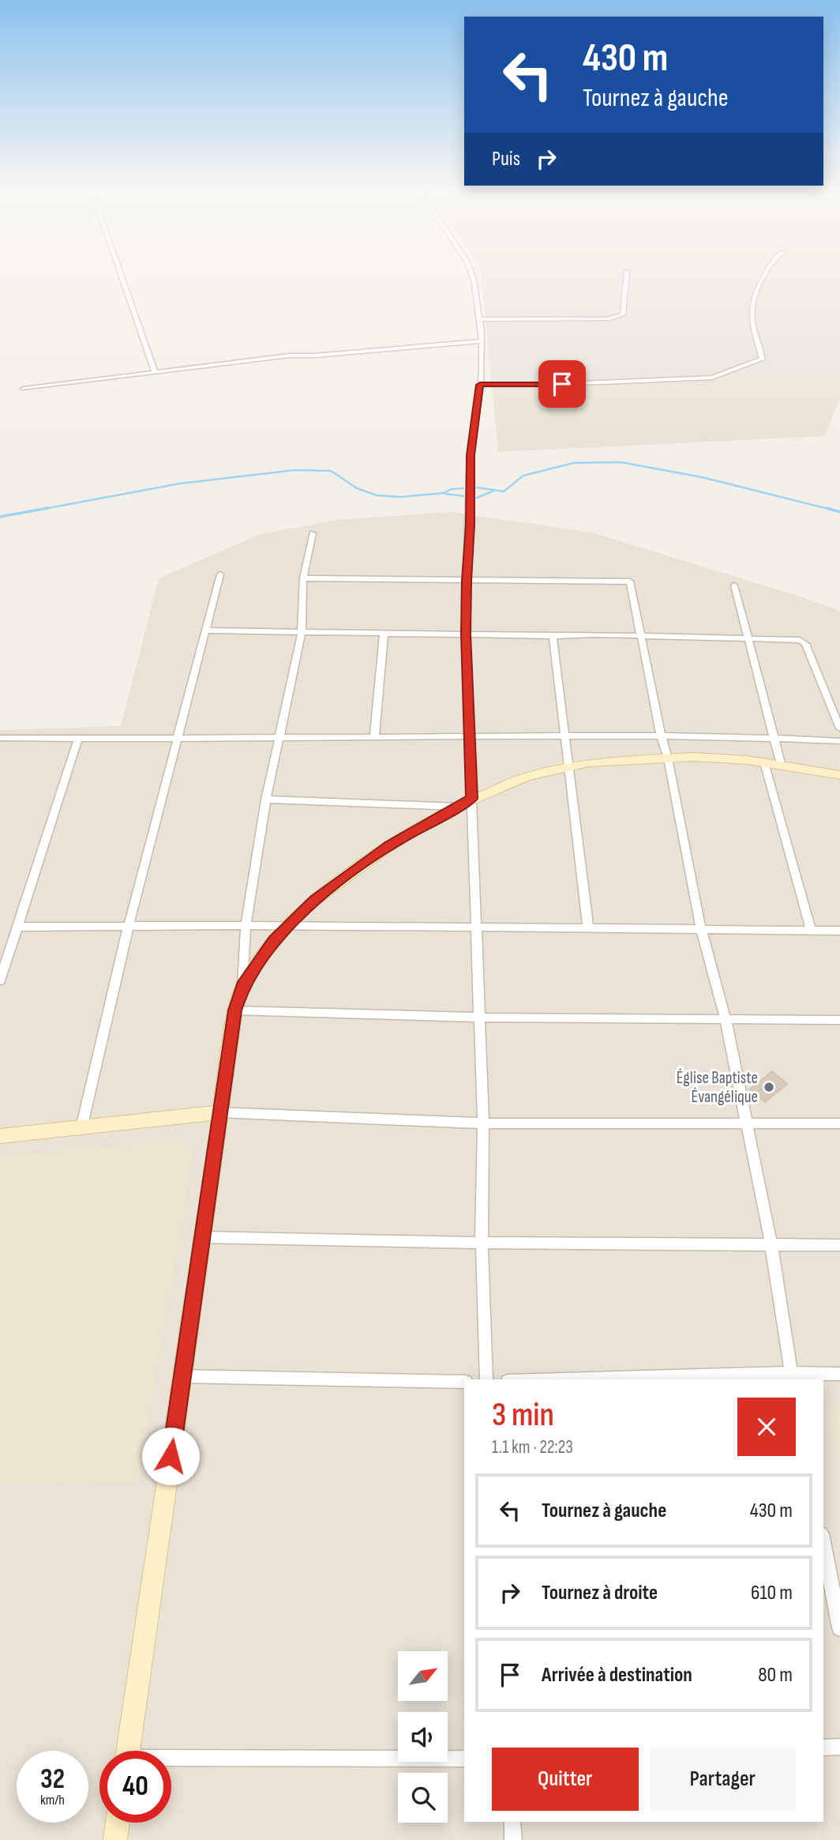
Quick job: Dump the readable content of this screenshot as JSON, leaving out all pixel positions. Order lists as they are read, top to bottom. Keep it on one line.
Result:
{"places":["Église Baptiste Évangélique"],"north":"top right","page":{"turn":["430 m","Tournez à gauche"],"then":"Puis","heading":["3 min","1.1 km · 22:23"],"list":[{"name":"Tournez à gauche","value":"430 m"},{"name":"Tournez à droite","value":"610 m"},{"name":"Arrivée à destination","value":"80 m"}],"buttons":["Quitter","Partager"],"speed":"32 km/h","limit":"40"}}
